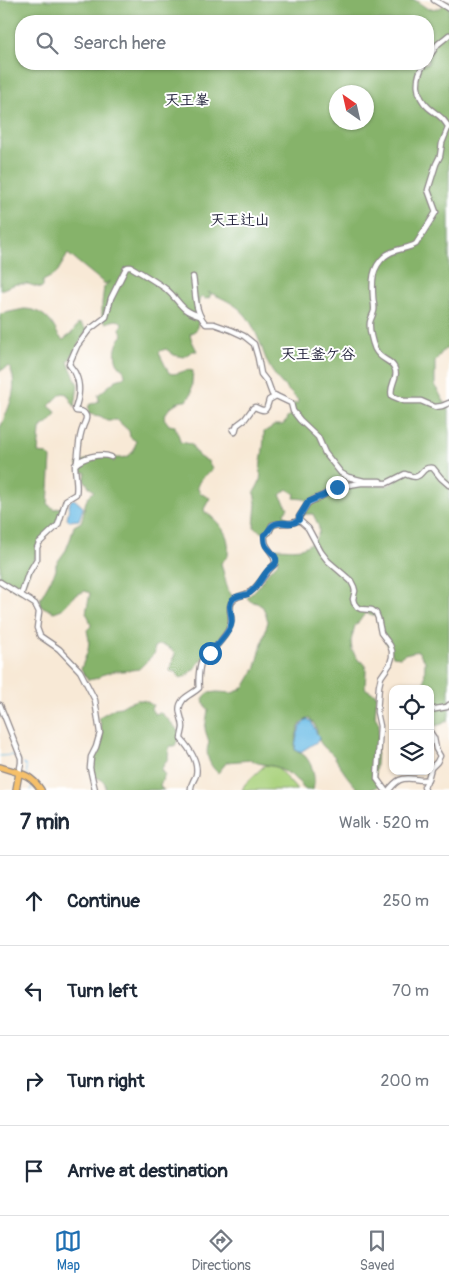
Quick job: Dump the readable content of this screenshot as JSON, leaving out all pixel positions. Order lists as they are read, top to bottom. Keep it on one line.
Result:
{"districts":["天王峯","天王辻山","天王釜ケ谷"],"north":"top left","page":{"search":"Search here","heading":["7 min","Walk · 520 m"],"list":[["Continue","250 m"],["Turn left","70 m"],["Turn right","200 m"],"Arrive at destination"],"nav":["Map","Directions","Saved"]}}
